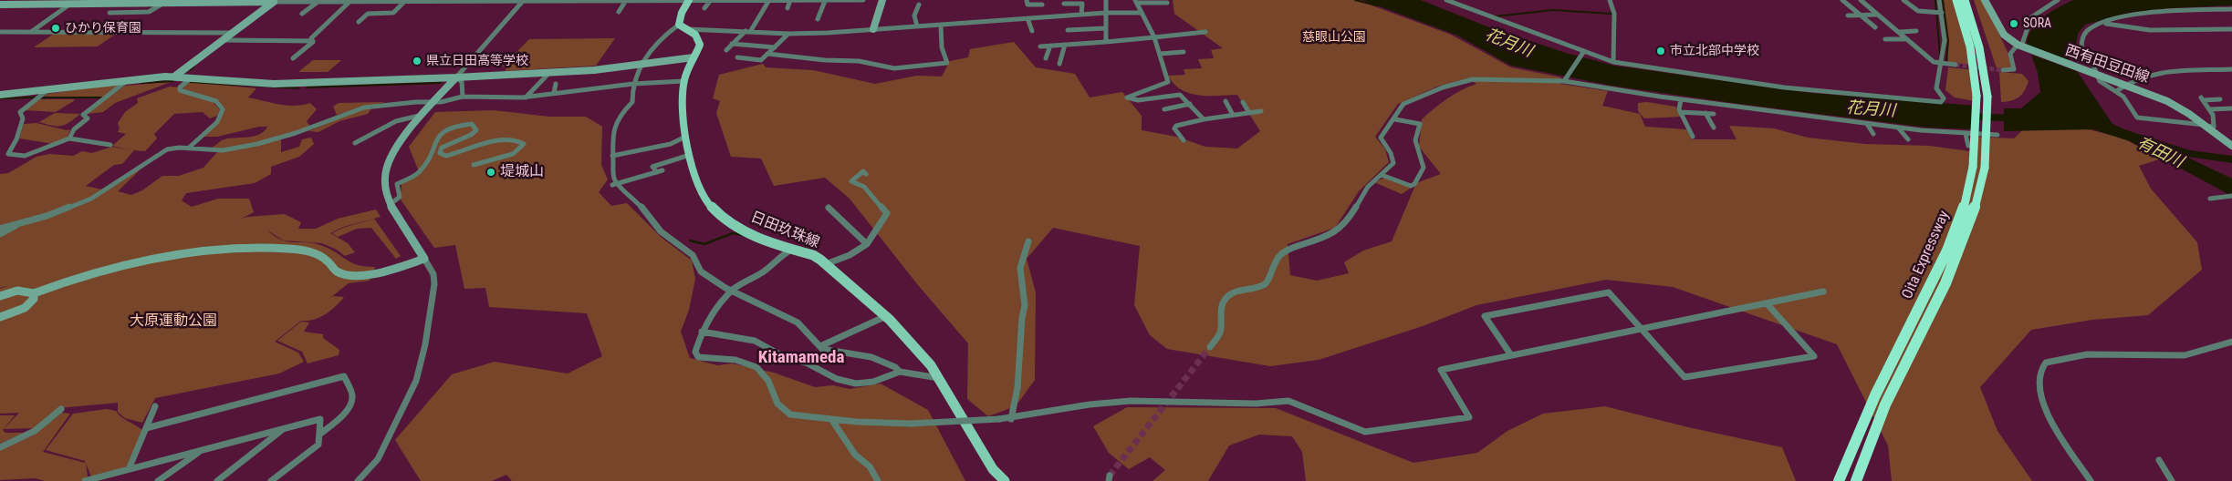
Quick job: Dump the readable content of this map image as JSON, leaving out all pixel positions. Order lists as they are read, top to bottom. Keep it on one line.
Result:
{"streets":{"highway":["Oita Expressway"],"main road":["日田玖珠線"],"street":["西有田豆田線"]},"districts":["Kitamameda"],"water":["花月川","有田川"],"parks":["慈眼山公園","大原運動公園"],"places":["SORA","ひかり保育園","市立北部中学校","県立日田高等学校","堤城山"]}
